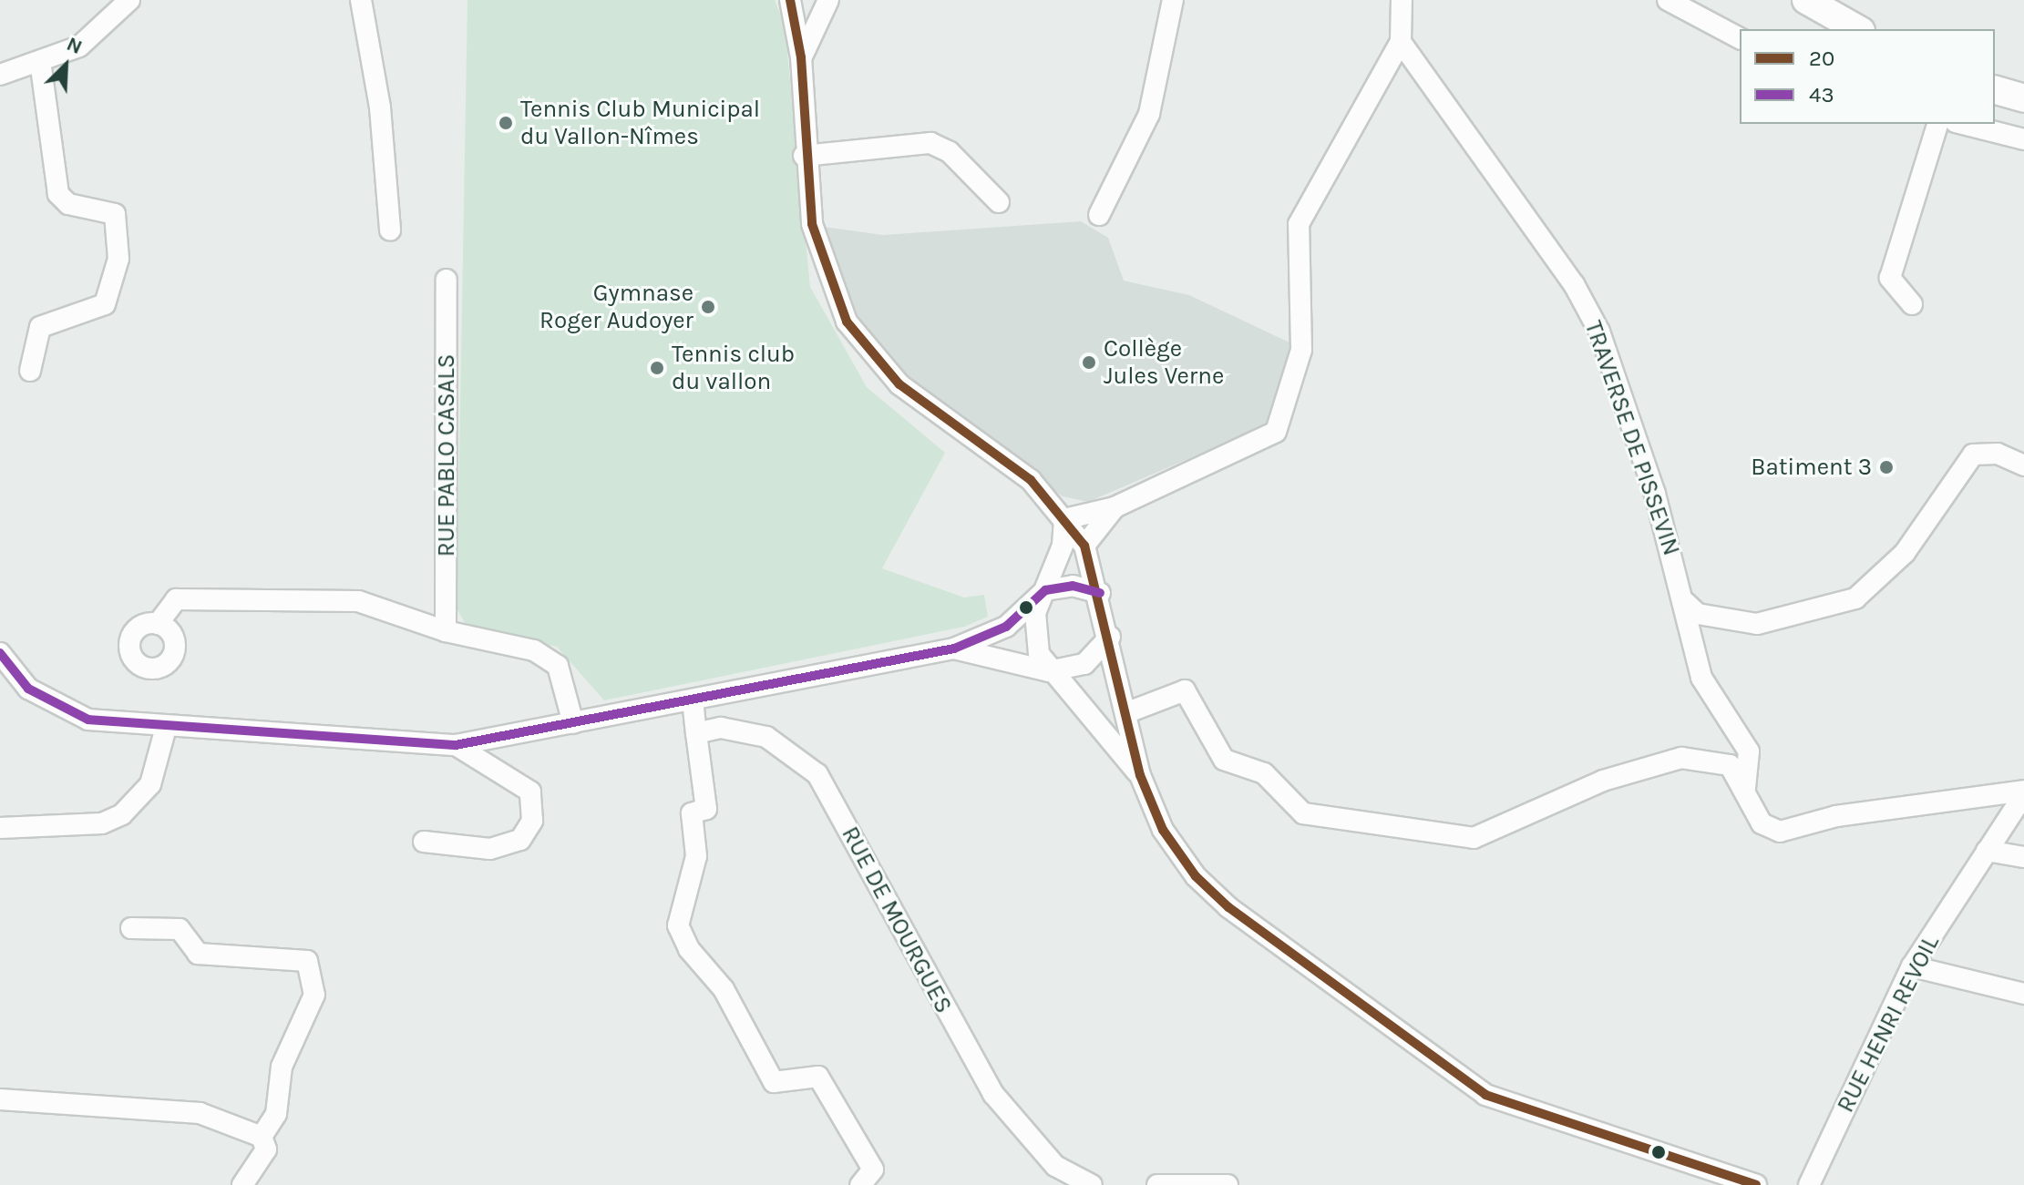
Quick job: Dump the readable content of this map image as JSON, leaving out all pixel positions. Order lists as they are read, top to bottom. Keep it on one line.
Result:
{"streets":{"street":["TRAVERSE DE PISSEVIN","RUE PABLO CASALS","RUE DE MOURGUES","RUE HENRI REVOIL"]},"places":["Tennis Club Municipal du Vallon-Nîmes","Gymnase Roger Audoyer","Collège Jules Verne","Tennis club du vallon","Batiment 3"],"lines":["transit line 20","transit line 43"],"legend":["20","43"],"north":"top right"}
